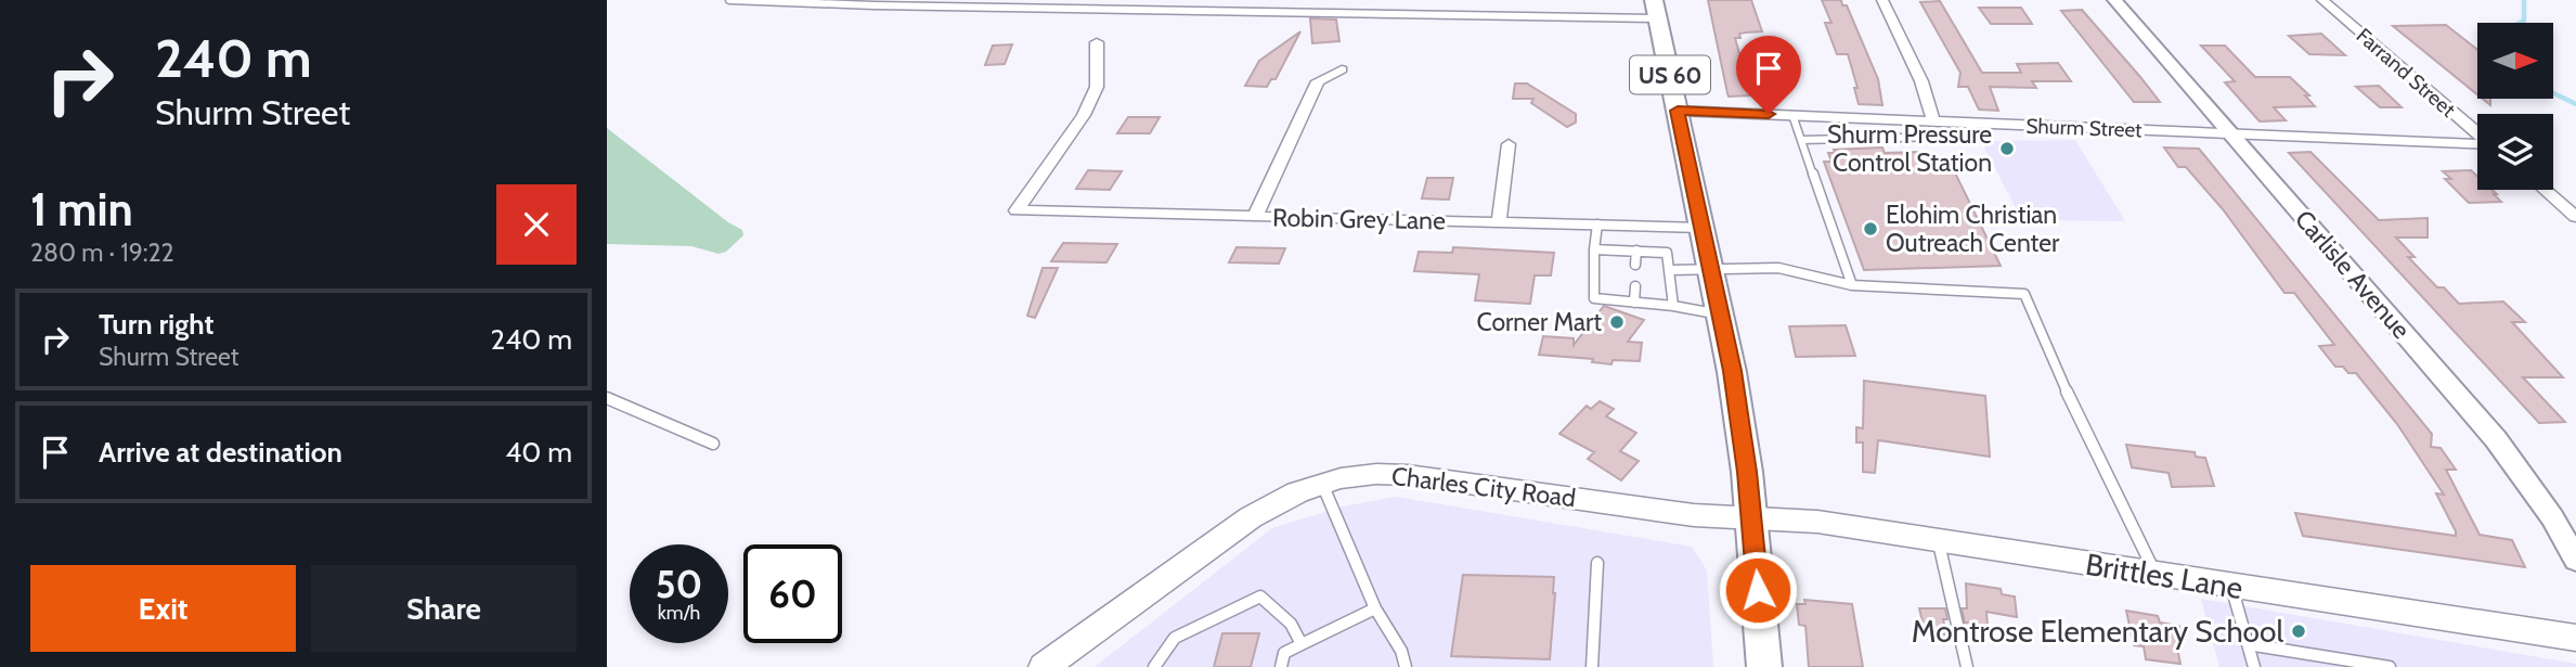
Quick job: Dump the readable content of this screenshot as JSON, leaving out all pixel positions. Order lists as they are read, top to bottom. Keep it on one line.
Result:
{"streets":{"main road":["US 60","Charles City Road","Brittles Lane"],"street":["Farrand Street","Shurm Street","Robin Grey Lane","Carlisle Avenue"]},"crossings":[["US 60","Shurm Street"],["US 60","Robin Grey Lane"],["US 60","Charles City Road"],["US 60","Brittles Lane"],["Shurm Street","Carlisle Avenue"],["Charles City Road","Brittles Lane"]],"places":["Shurm Pressure Control Station","Elohim Christian Outreach Center","Corner Mart","Montrose Elementary School"],"north":"right","page":{"turn":["240 m","Shurm Street"],"heading":["1 min","280 m · 19:22"],"list":[{"name":"Turn right","note":"Shurm Street","value":"240 m"},{"name":"Arrive at destination","value":"40 m"}],"speed":"50 km/h","limit":"60","buttons":["Exit","Share"]}}
